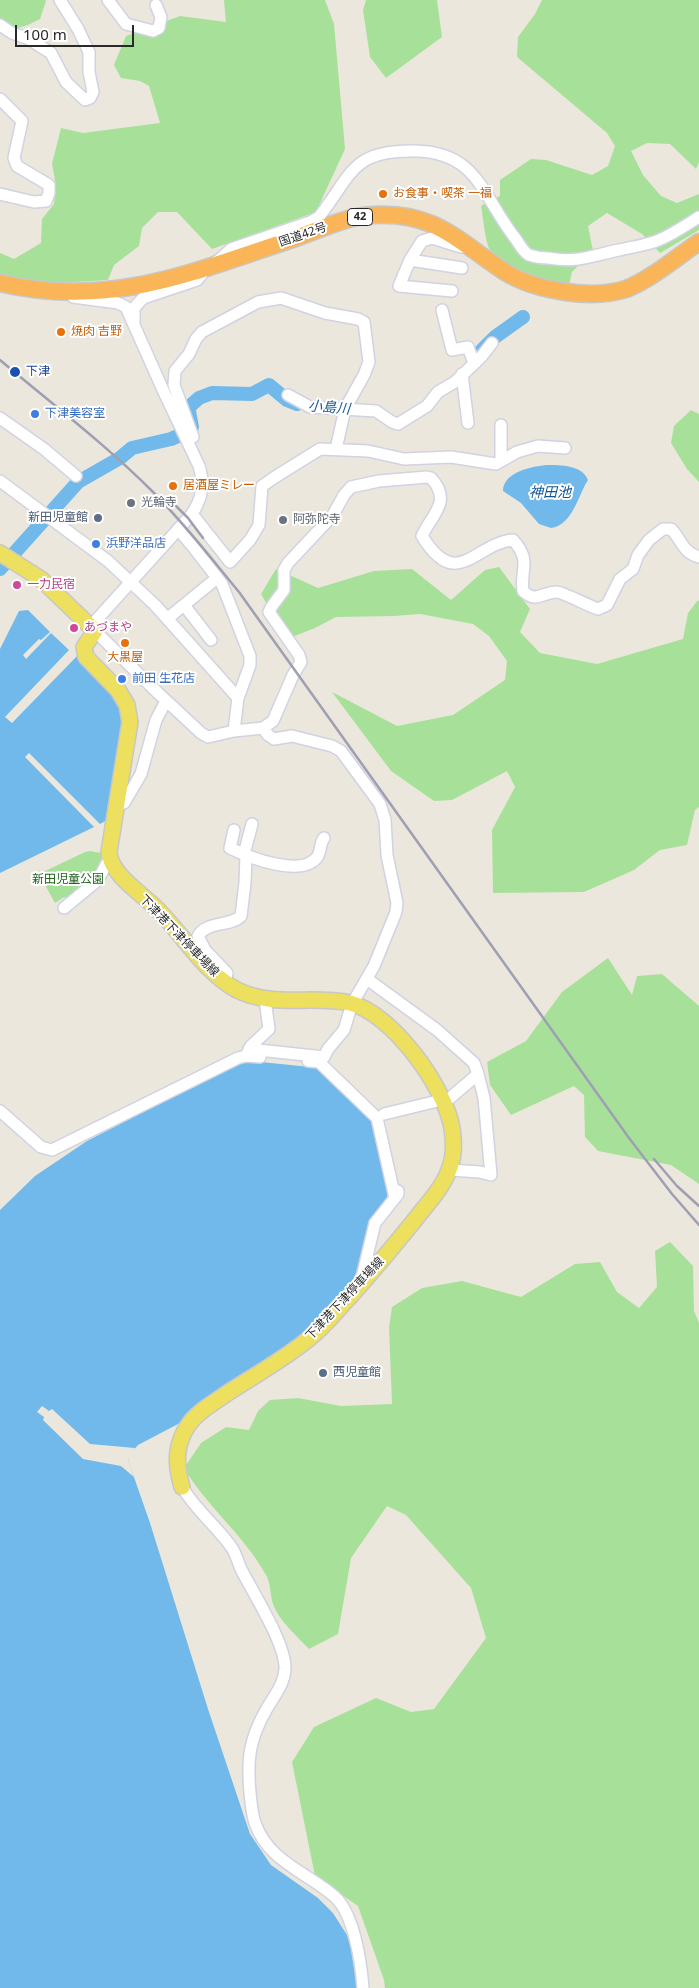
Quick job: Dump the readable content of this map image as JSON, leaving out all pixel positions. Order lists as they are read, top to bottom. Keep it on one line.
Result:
{"streets":{"highway":["42","国道42号"],"main road":["下津港下津停車場線"]},"water":["小島川","神田池"],"parks":["新田児童公園"],"places":["お食事・喫茶 一福","焼肉 吉野","下津","下津美容室","居酒屋ミレー","光輪寺","新田児童館","阿弥陀寺","浜野洋品店","一力民宿","あづまや","大黒屋","前田 生花店","西児童館"],"scale_bar":"100 m"}
